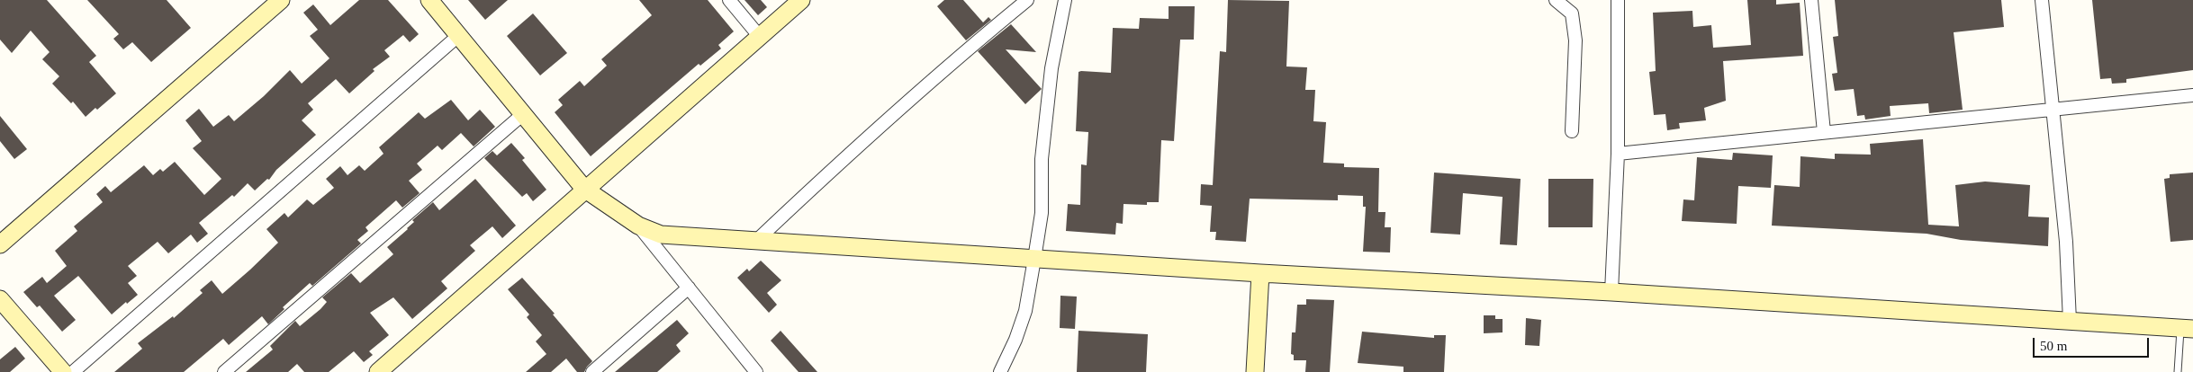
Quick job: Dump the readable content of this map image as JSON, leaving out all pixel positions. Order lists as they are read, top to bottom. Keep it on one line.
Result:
{"scale_bar":"50 m"}
